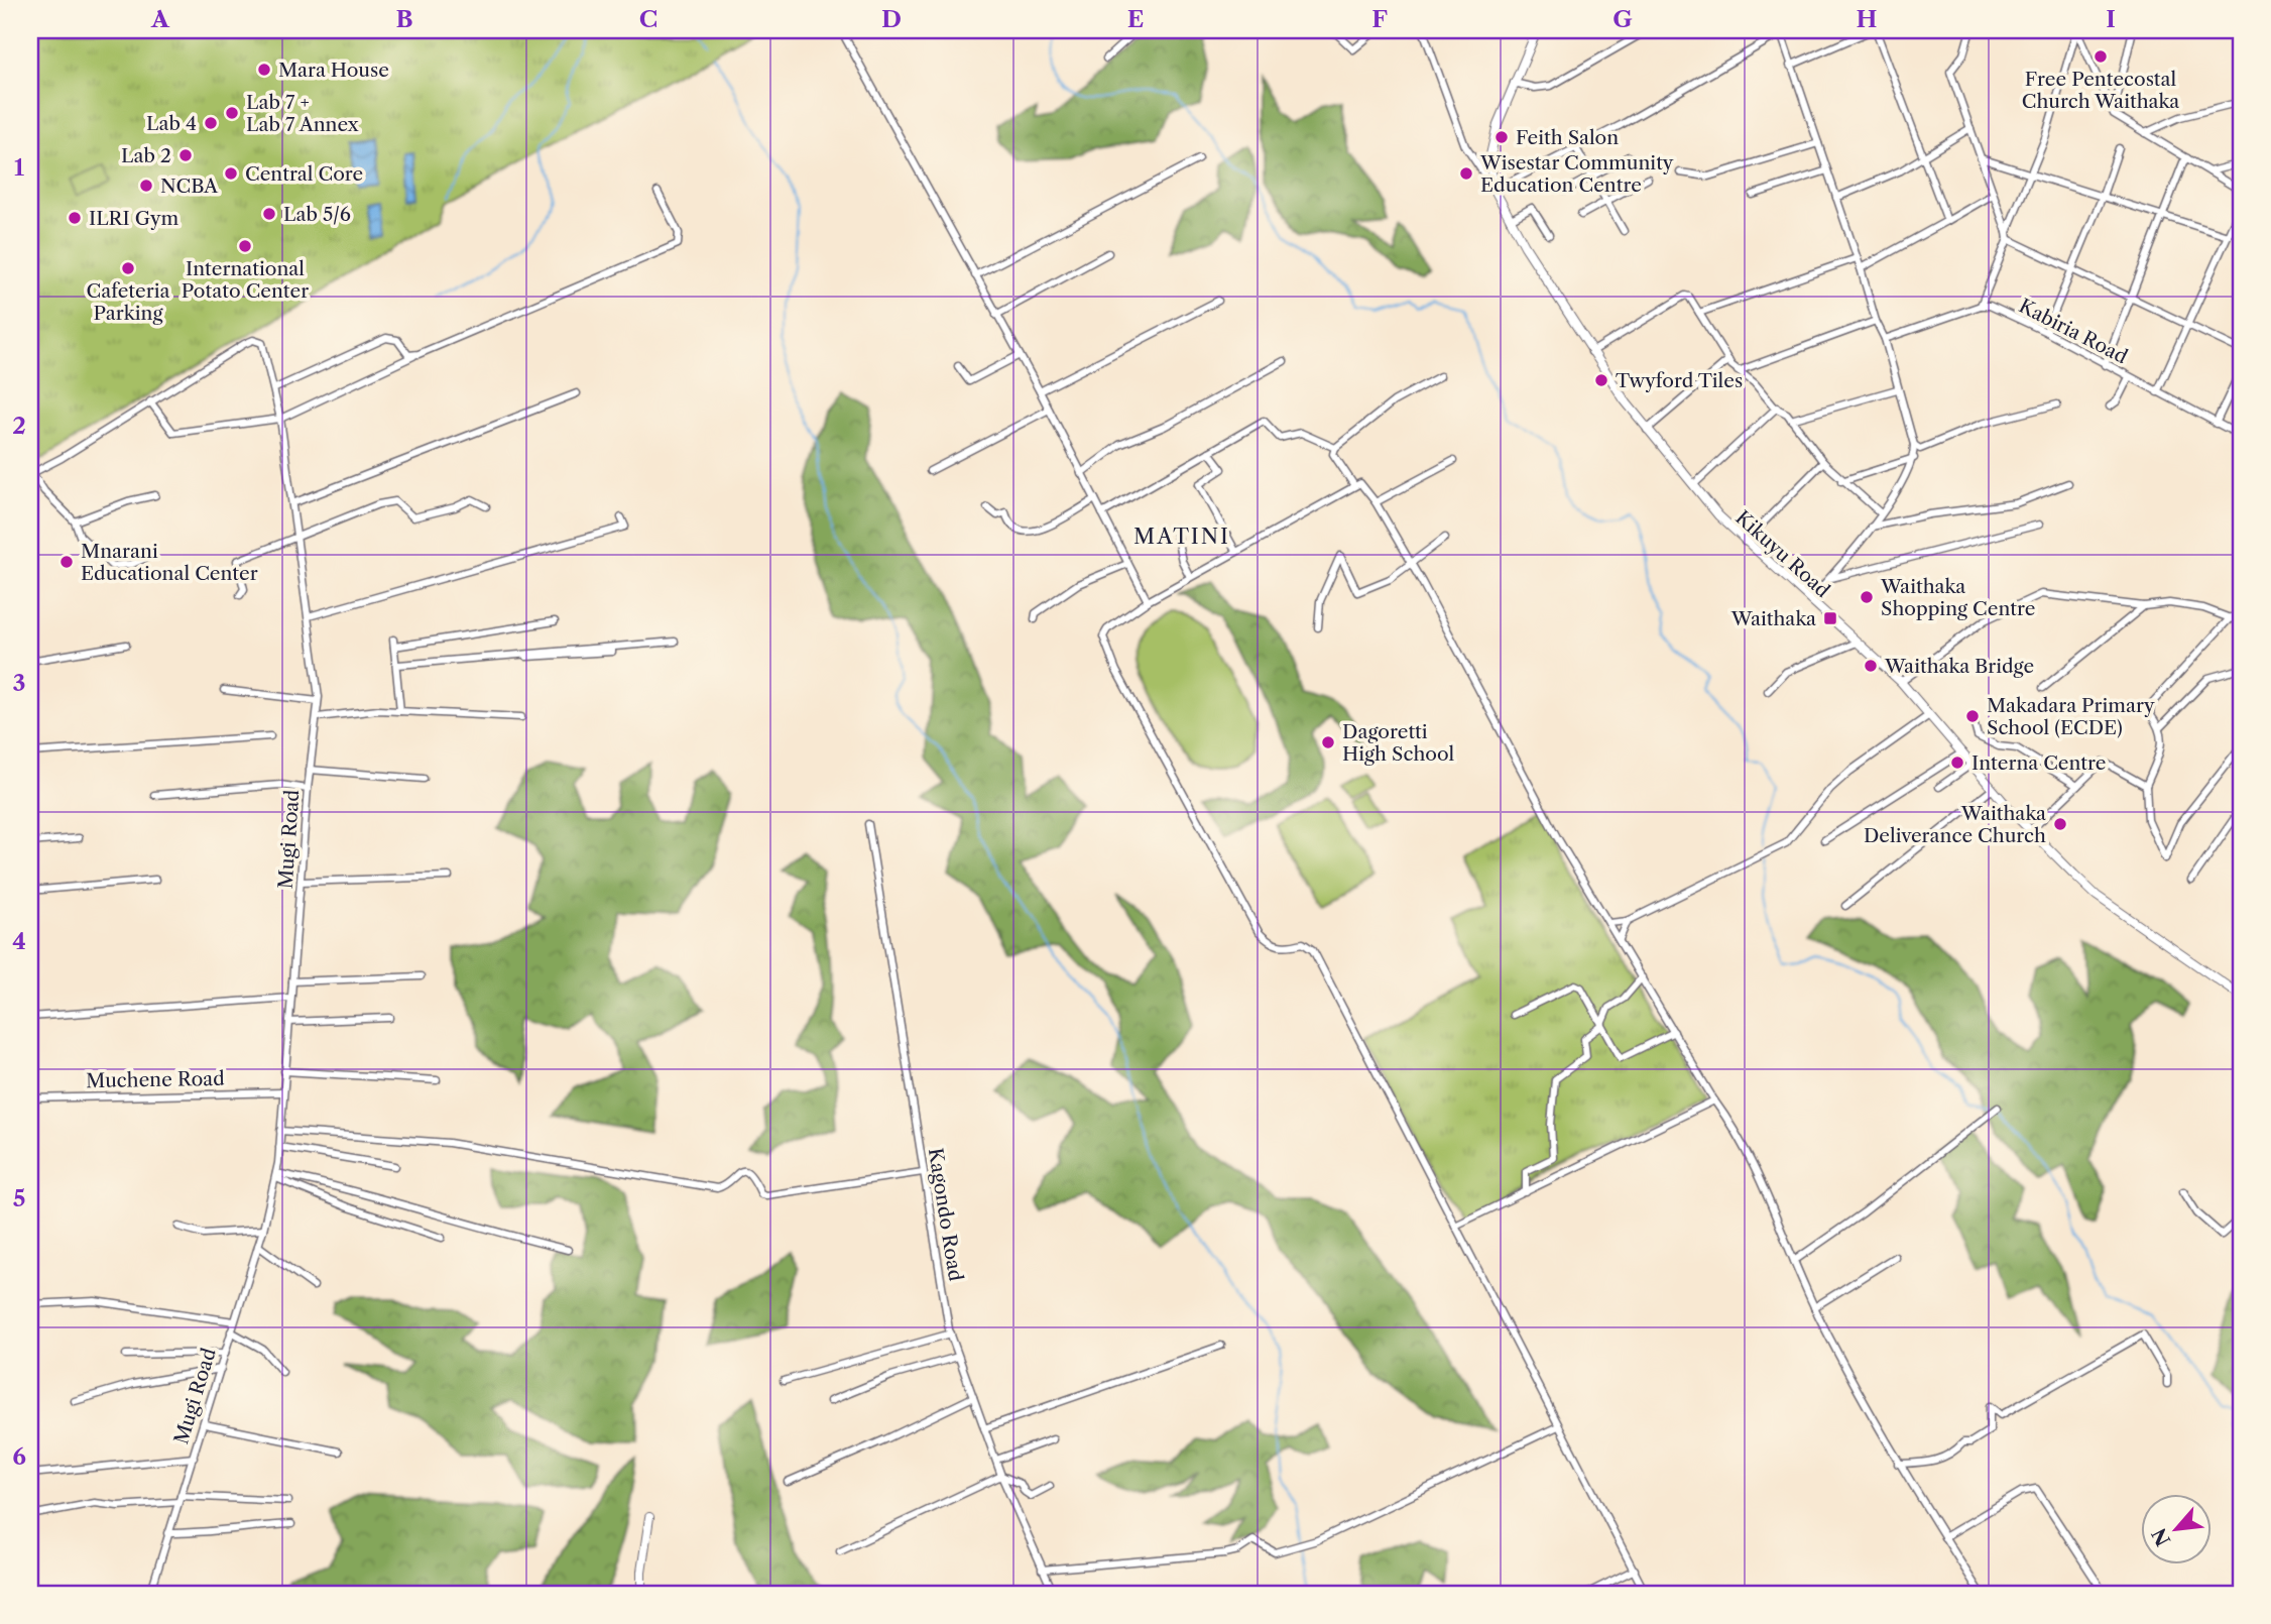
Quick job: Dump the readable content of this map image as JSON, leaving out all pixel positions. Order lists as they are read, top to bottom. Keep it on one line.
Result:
{"streets":{"main road":["Kikuyu Road"],"street":["Kabiria Road","Mugi Road","Muchene Road","Kagondo Road"]},"crossings":[["Mugi Road","Muchene Road"]],"districts":["MATINI"],"places":{"other":["Free Pentecostal Church Waithaka","Mara House","Lab 7 + Lab 7 Annex","Lab 4","Feith Salon","Lab 2","Central Core","Wisestar Community Education Centre","NCBA","Lab 5/6","ILRI Gym","International Potato Center","Cafeteria Parking","Twyford Tiles","Mnarani Educational Center","Waithaka Shopping Centre","Waithaka Bridge","Makadara Primary School (ECDE)","Dagoretti High School","Interna Centre","Waithaka Deliverance Church"],"transit":["Waithaka"]},"north":"bottom left","grid":{"columns":["A","B","C","D","E","F","G","H","I"],"rows":["1","2","3","4","5","6"]}}
